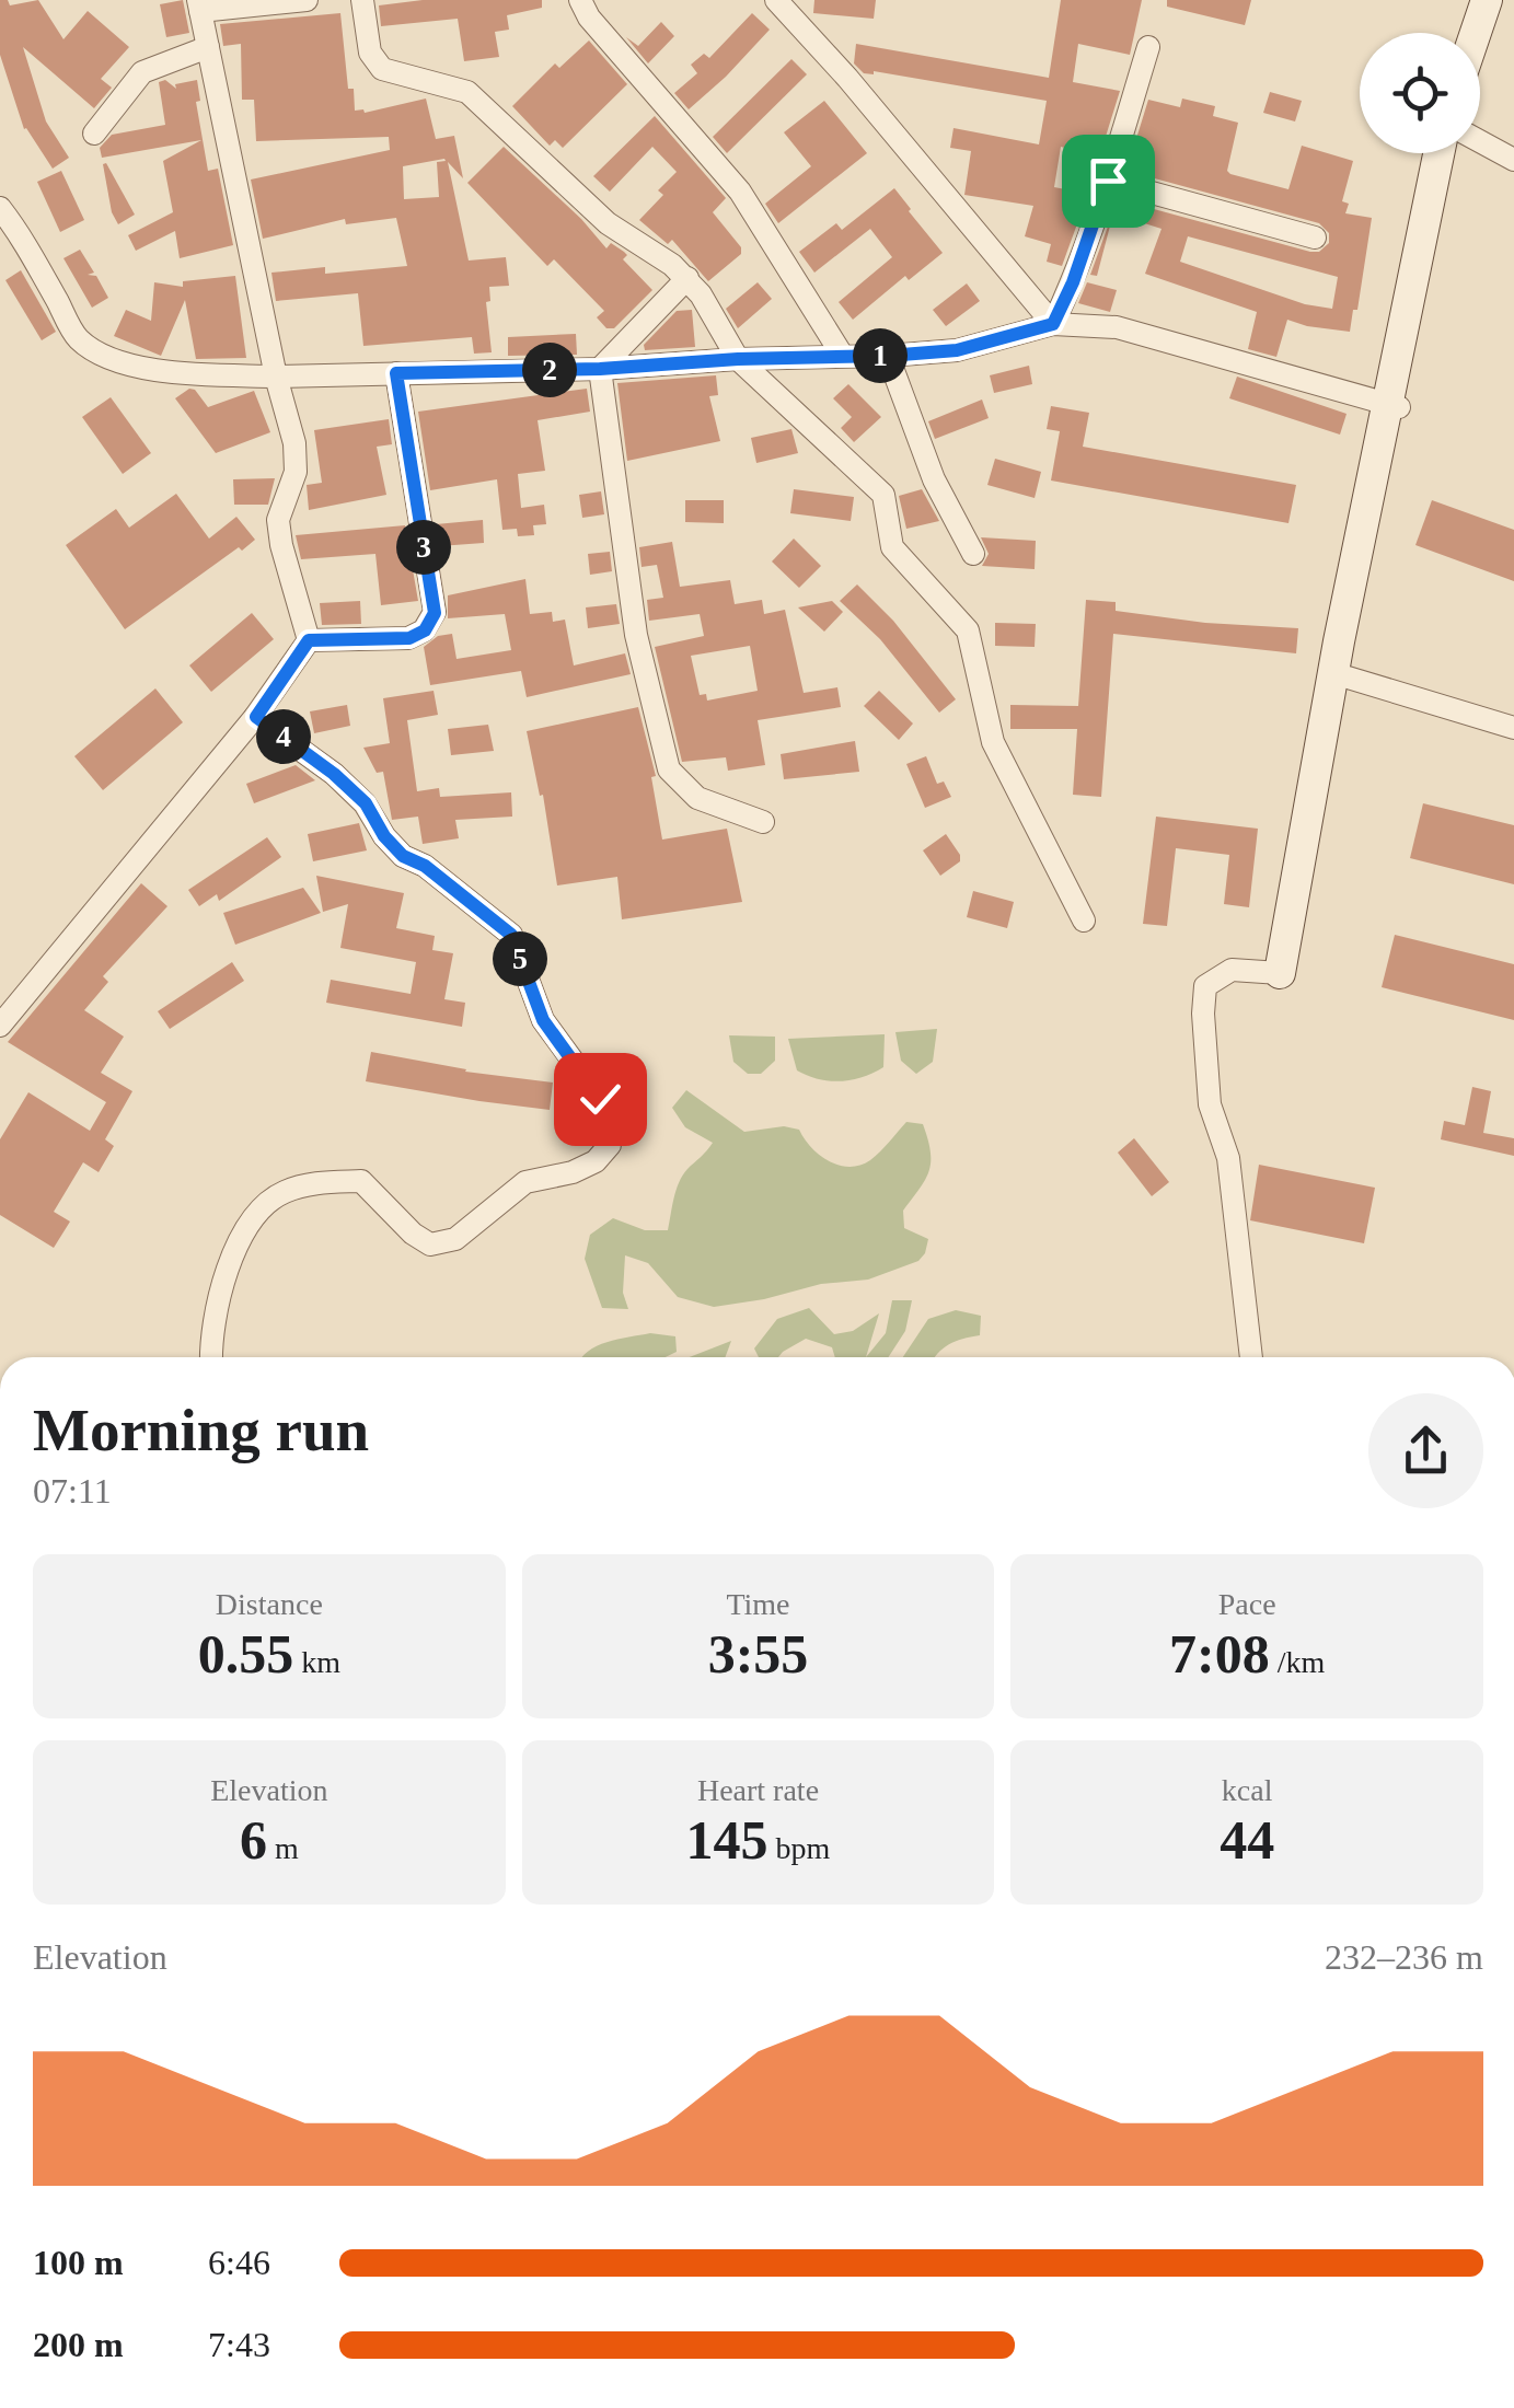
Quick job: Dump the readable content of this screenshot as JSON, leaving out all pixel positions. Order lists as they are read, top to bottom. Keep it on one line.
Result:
{"page":{"pins":["1","2","3","4","5"],"heading":["Morning run","07:11"],"stats":[["Distance","0.55 km"],["Time","3:55"],["Pace","7:08 /km"],["Elevation","6 m"],["Heart rate","145 bpm"],["kcal","44"]],"chart":["Elevation","232–236 m"],"list":[{"name":"100 m","note":"6:46"},{"name":"200 m","note":"7:43"}]}}
